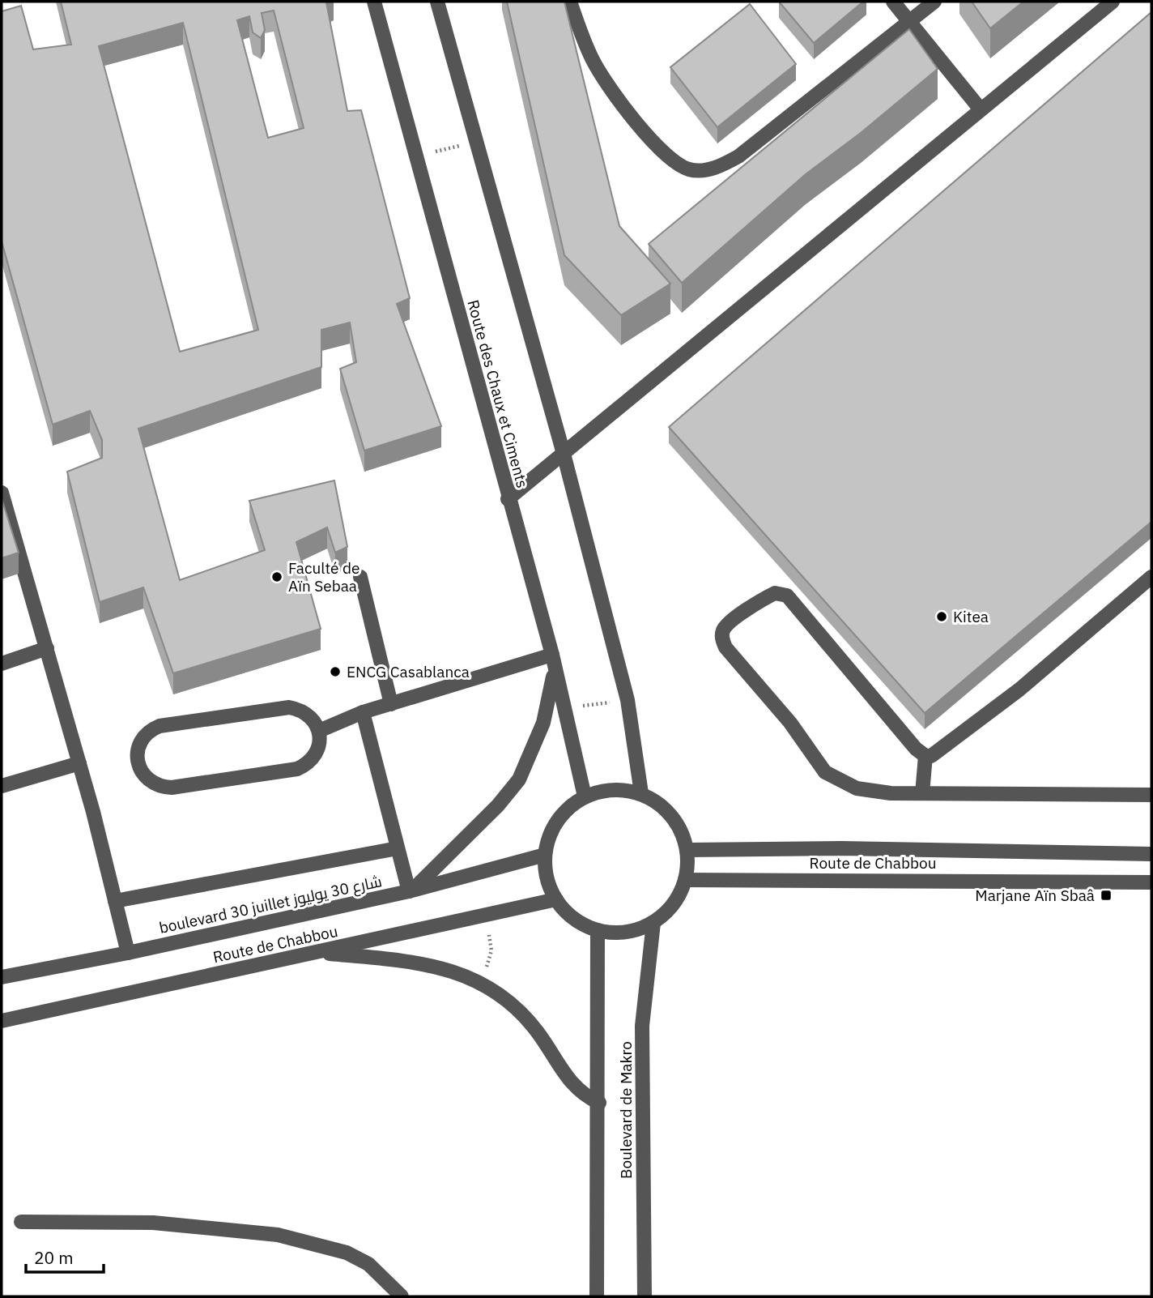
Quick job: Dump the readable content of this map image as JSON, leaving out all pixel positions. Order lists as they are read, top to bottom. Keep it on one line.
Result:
{"streets":{"street":["Route des Chaux et Ciments","Route de Chabbou","boulevard 30 juillet شارع 30 يوليوز","Boulevard de Makro"]},"crossings":[["Route des Chaux et Ciments","Route de Chabbou"],["Route des Chaux et Ciments","boulevard 30 juillet شارع 30 يوليوز"],["Route des Chaux et Ciments","Boulevard de Makro"],["Route de Chabbou","boulevard 30 juillet شارع 30 يوليوز"],["Route de Chabbou","Boulevard de Makro"],["boulevard 30 juillet شارع 30 يوليوز","Boulevard de Makro"]],"places":{"other":["Faculté de Aïn Sebaa","Kitea","ENCG Casablanca"],"transit":["Marjane Aïn Sbaâ"]},"scale_bar":"20 m"}
